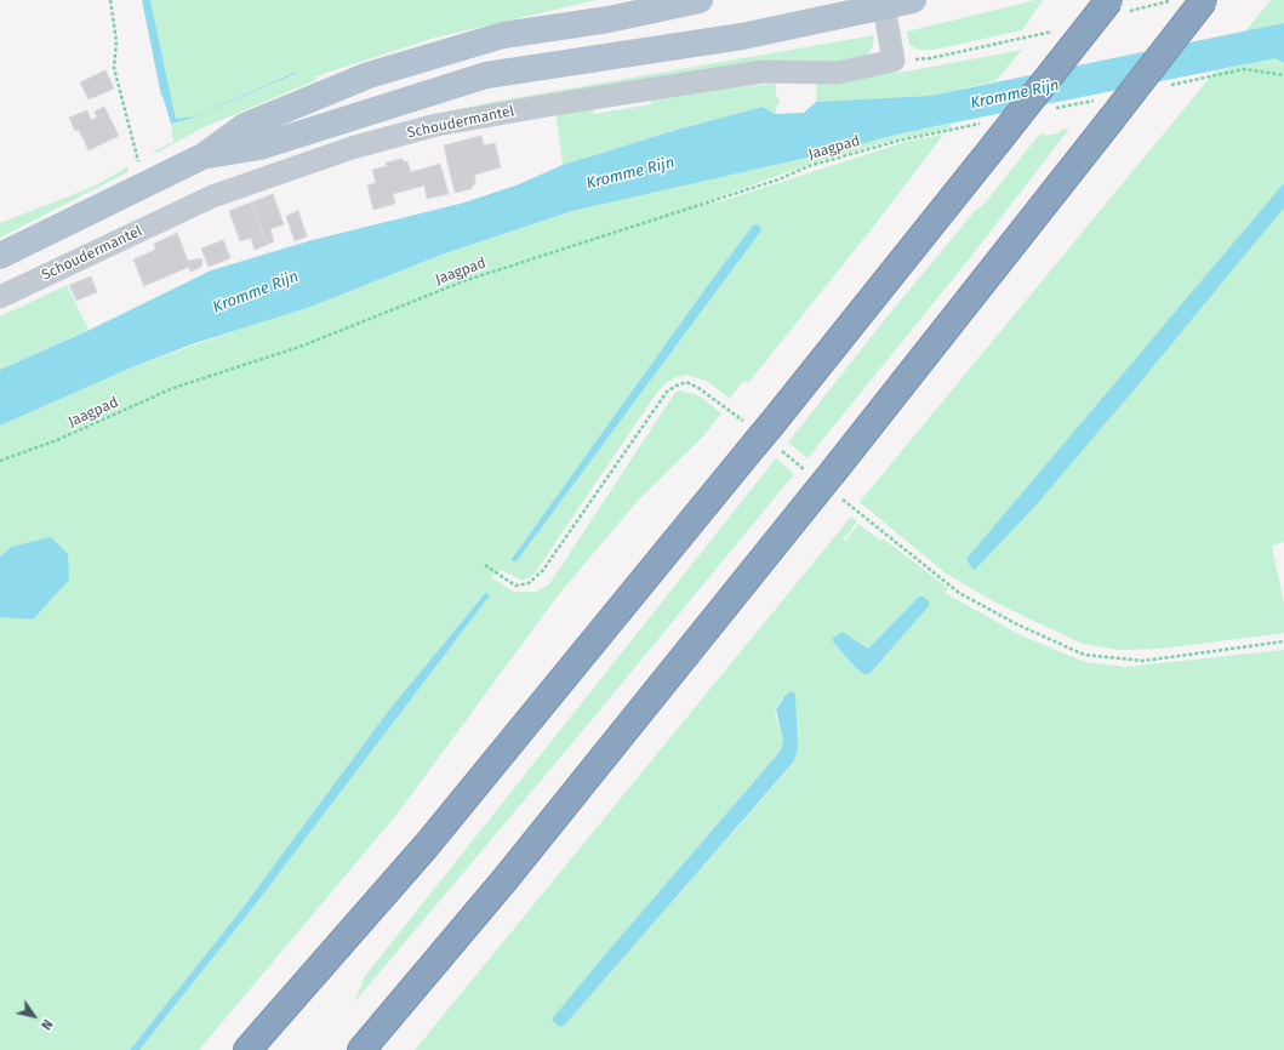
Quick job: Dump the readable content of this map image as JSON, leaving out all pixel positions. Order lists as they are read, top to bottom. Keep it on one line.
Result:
{"streets":{"street":["Schoudermantel"],"path":["Jaagpad"]},"water":["Kromme Rijn"],"north":"bottom right"}
